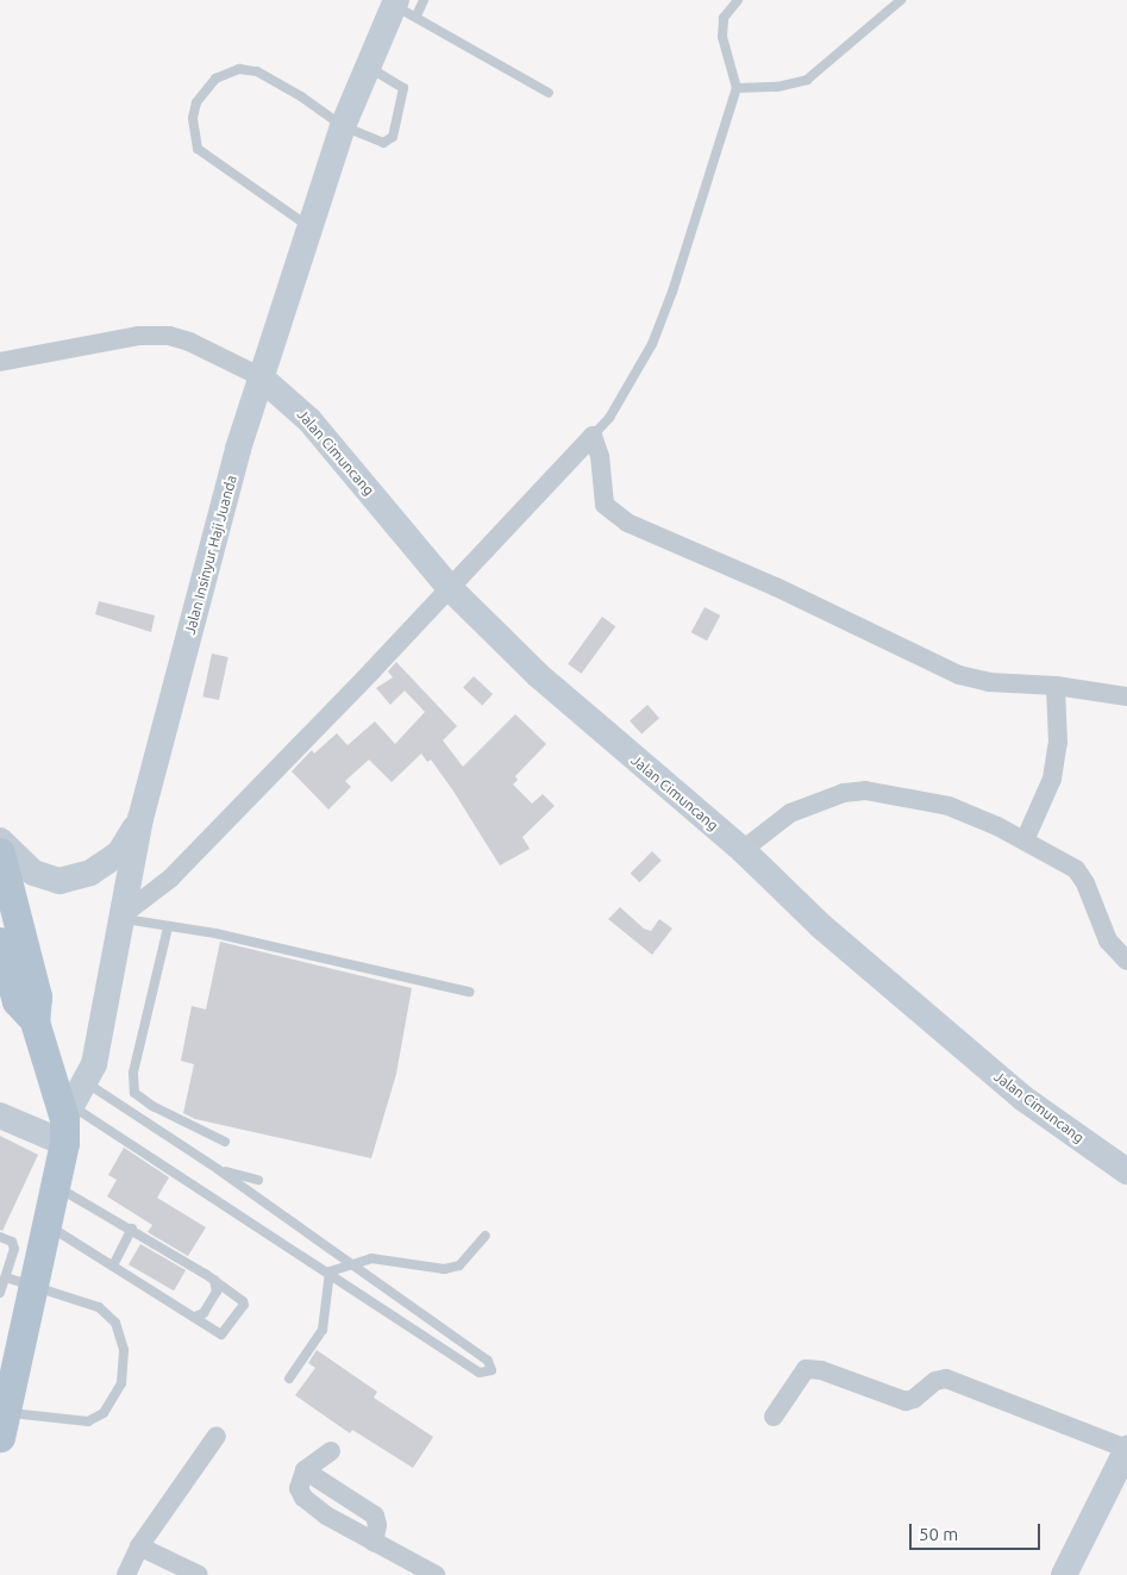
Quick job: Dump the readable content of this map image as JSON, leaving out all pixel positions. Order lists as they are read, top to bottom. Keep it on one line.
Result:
{"streets":{"street":["Jalan Cimuncang","Jalan Insinyur Haji Juanda"]},"crossings":[["Jalan Cimuncang","Jalan Insinyur Haji Juanda"]],"scale_bar":"50 m"}
